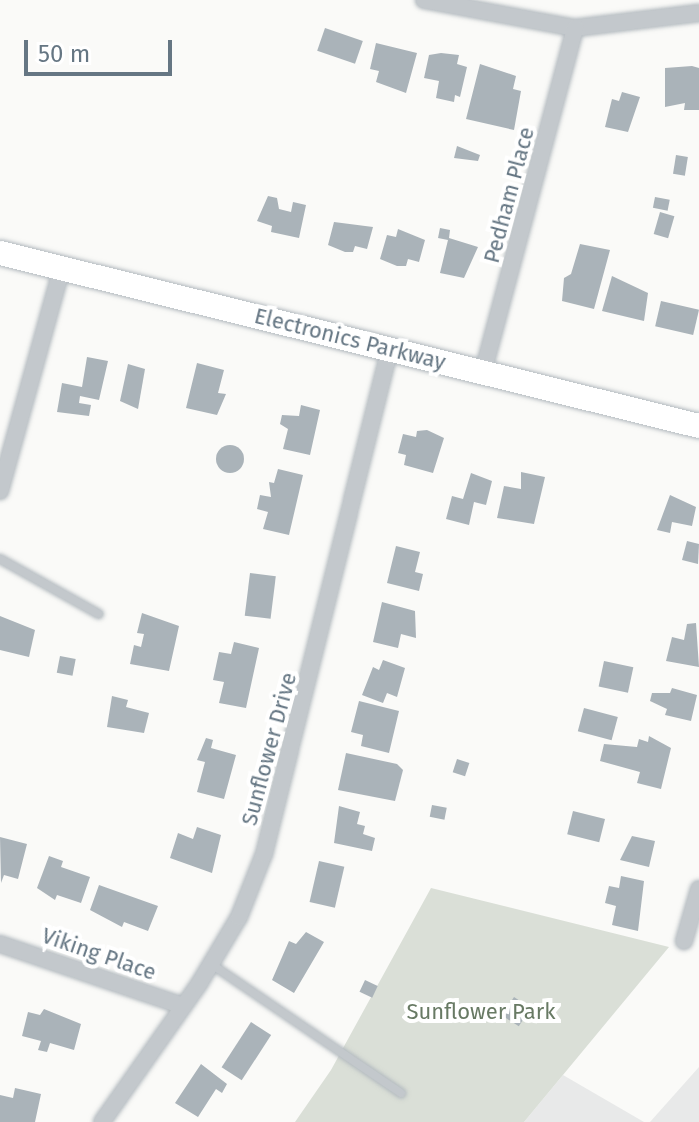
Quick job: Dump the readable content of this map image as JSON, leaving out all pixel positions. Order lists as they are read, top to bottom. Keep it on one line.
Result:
{"streets":{"main road":["Electronics Parkway"],"street":["Pedham Place","Sunflower Drive","Viking Place"]},"crossings":[["Pedham Place","Electronics Parkway"],["Electronics Parkway","Sunflower Drive"],["Sunflower Drive","Viking Place"]],"parks":["Sunflower Park"],"scale_bar":"50 m"}
